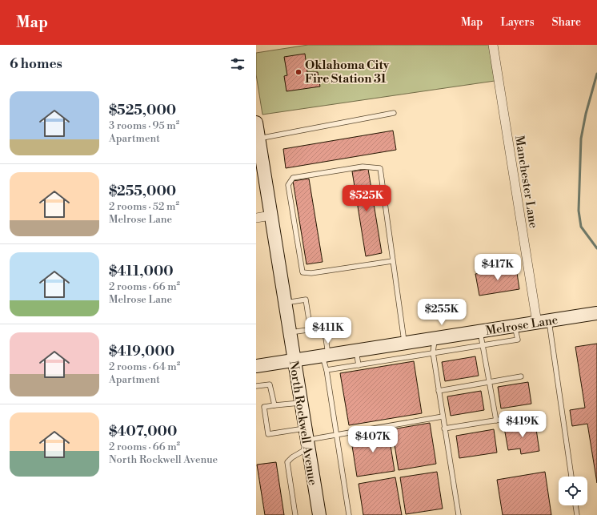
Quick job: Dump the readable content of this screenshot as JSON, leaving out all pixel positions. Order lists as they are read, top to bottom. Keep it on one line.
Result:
{"streets":{"main road":["Melrose Lane","North Rockwell Avenue"],"street":["Manchester Lane"]},"crossings":[["Manchester Lane","Melrose Lane"],["Melrose Lane","North Rockwell Avenue"]],"places":["Oklahoma City Fire Station 31"],"page":{"header":"Map","nav":["Map","Layers","Share"],"heading":"6 homes","list":[{"name":"$525,000","note":"3 rooms · 95 m² · Apartment"},{"name":"$255,000","note":"2 rooms · 52 m² · Melrose Lane"},{"name":"$411,000","note":"2 rooms · 66 m² · Melrose Lane"},{"name":"$419,000","note":"2 rooms · 64 m² · Apartment"},{"name":"$407,000","note":"2 rooms · 66 m² · North Rockwell Avenue"}],"price":["$525K","$417K","$255K","$411K","$419K","$407K"]}}
